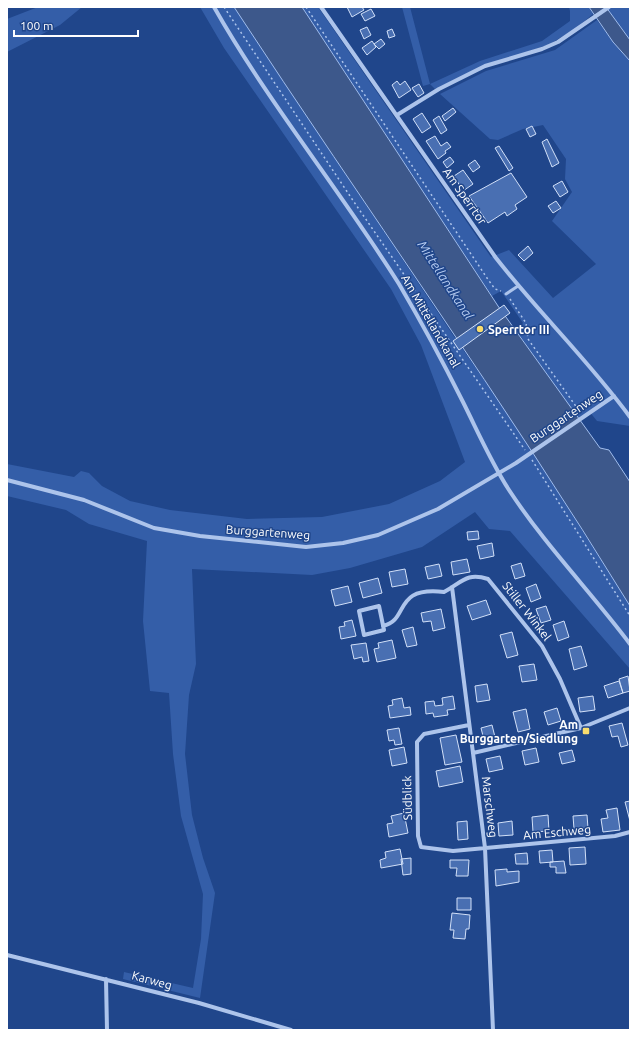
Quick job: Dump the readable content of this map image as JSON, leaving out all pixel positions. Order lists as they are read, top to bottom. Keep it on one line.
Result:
{"streets":{"street":["Am Sperrtor","Am Mittellandkanal","Burggartenweg","Stiller Winkel","Südblick","Marschweg","Am Eschweg","Karweg"]},"crossings":[["Am Sperrtor","Burggartenweg"],["Am Mittellandkanal","Burggartenweg"],["Stiller Winkel","Marschweg"],["Südblick","Marschweg"],["Südblick","Am Eschweg"],["Marschweg","Am Eschweg"]],"water":["Mittellandkanal"],"places":{"other":["Sperrtor III"],"transit":["Am Burggarten/Siedlung"]},"scale_bar":"100 m"}
